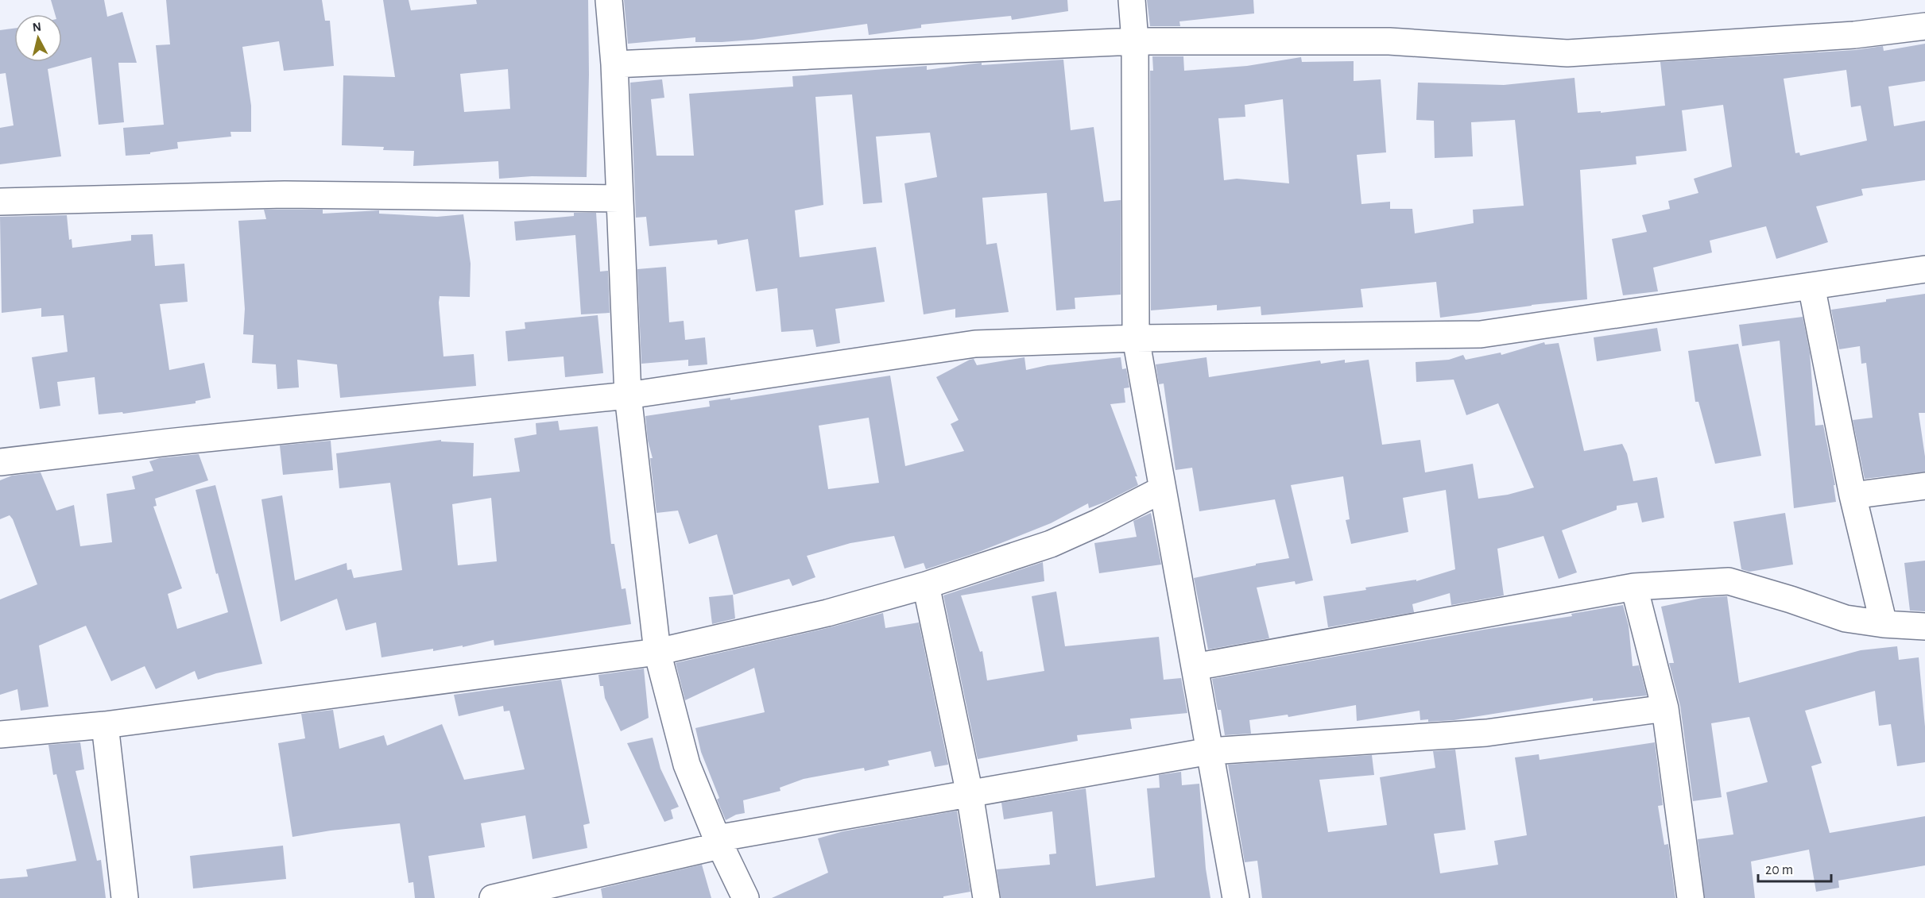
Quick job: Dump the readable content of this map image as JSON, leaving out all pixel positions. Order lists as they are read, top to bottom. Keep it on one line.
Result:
{"scale_bar":"20 m","north":"top"}
